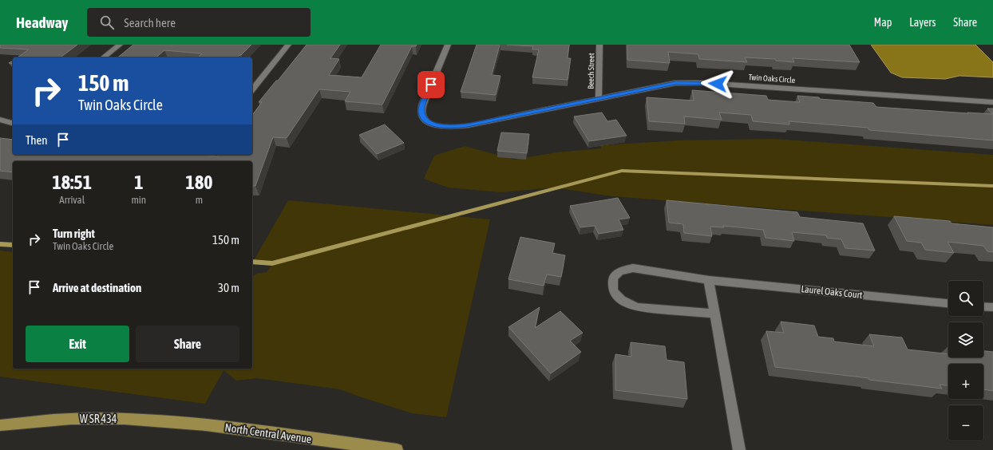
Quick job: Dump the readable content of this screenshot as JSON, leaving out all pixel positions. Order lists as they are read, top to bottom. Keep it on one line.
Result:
{"streets":{"main road":["W SR 434","North Central Avenue"],"street":["Beech Street","Twin Oaks Circle","Laurel Oaks Court"]},"crossings":[["Beech Street","Twin Oaks Circle"],["W SR 434","North Central Avenue"]],"page":{"header":"Headway","search":"Search here","nav":["Map","Layers","Share"],"turn":["150 m","Twin Oaks Circle"],"then":"Then","eta":["18:51","Arrival","1","min","180","m"],"list":[{"name":"Turn right","note":"Twin Oaks Circle","value":"150 m"},{"name":"Arrive at destination","value":"30 m"}],"map_buttons":["+","−"],"buttons":["Exit","Share"]}}
